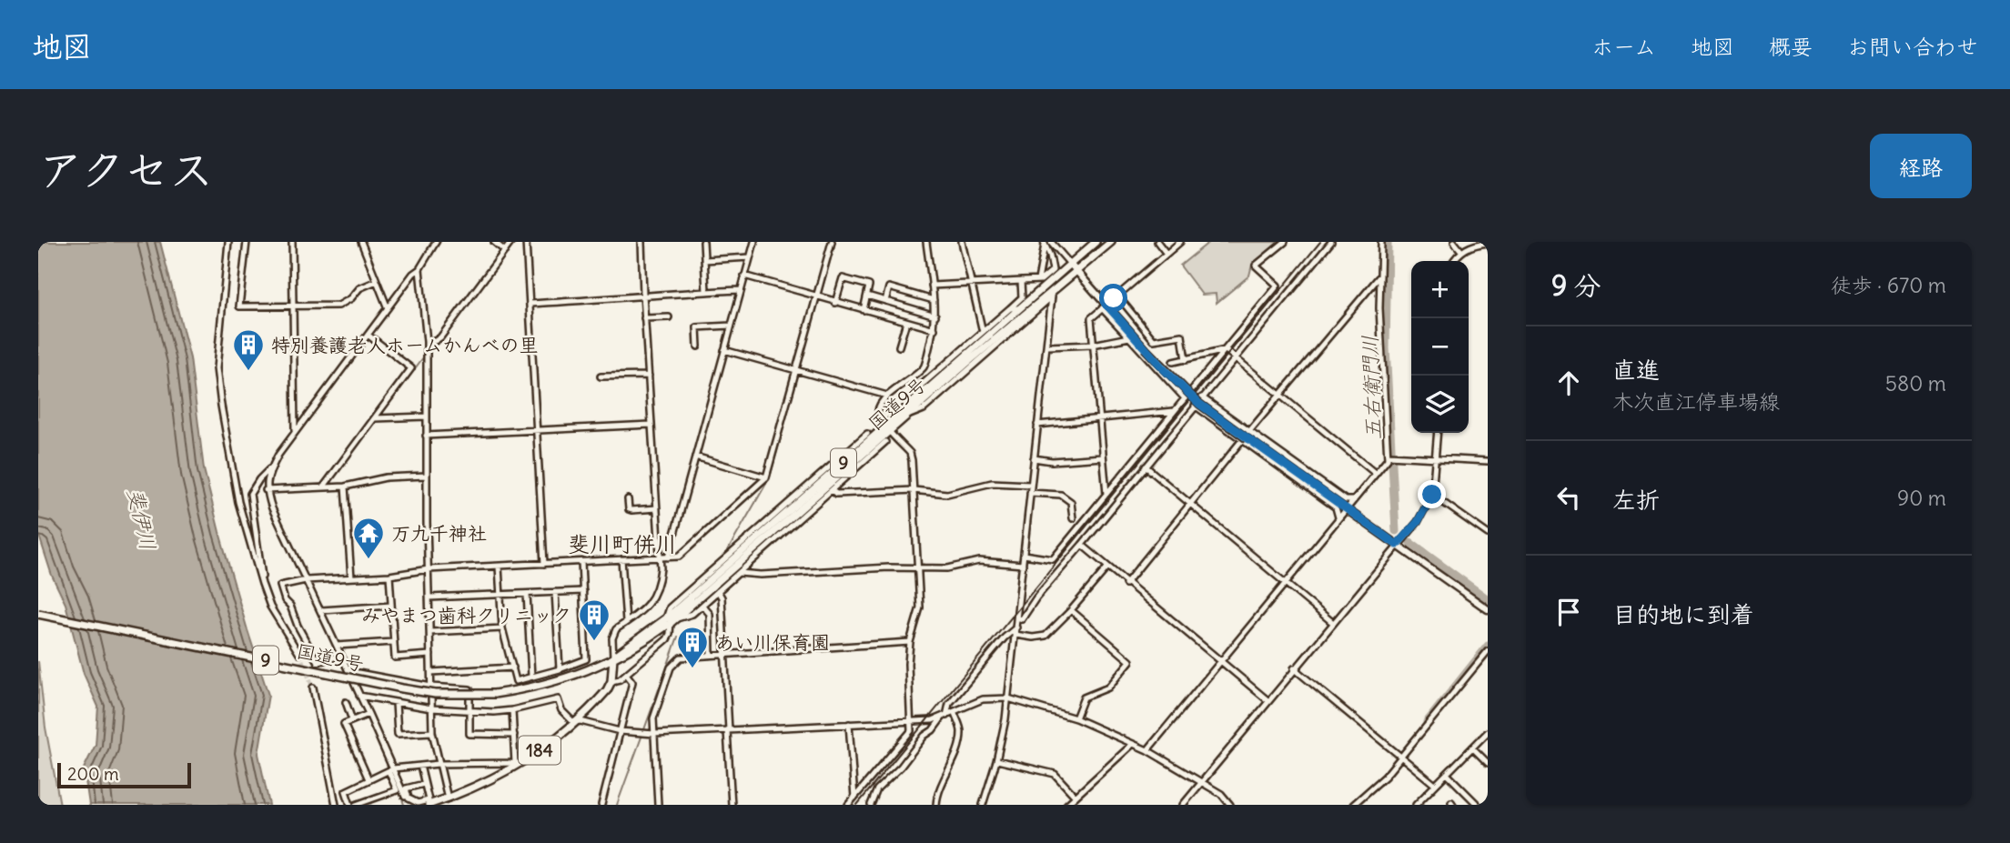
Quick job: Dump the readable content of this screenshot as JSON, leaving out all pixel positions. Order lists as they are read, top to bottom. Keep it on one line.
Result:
{"streets":{"highway":["国道9号","9","184"]},"districts":["斐川町併川"],"water":["五右衛門川","斐伊川"],"places":{"building":["特別養護老人ホームかんべの里","みやまつ歯科クリニック","あい川保育園"],"temple":["万九千神社"]},"scale_bar":"200 m","page":{"header":"地図","nav":["ホーム","地図","概要","お問い合わせ"],"title":"アクセス","buttons":"経路","heading":["9 分","徒歩 · 670 m"],"map_buttons":["+","−"],"list":[["直進","木次直江停車場線","580 m"],["左折","90 m"],"目的地に到着"],"scale":"200 m"}}
